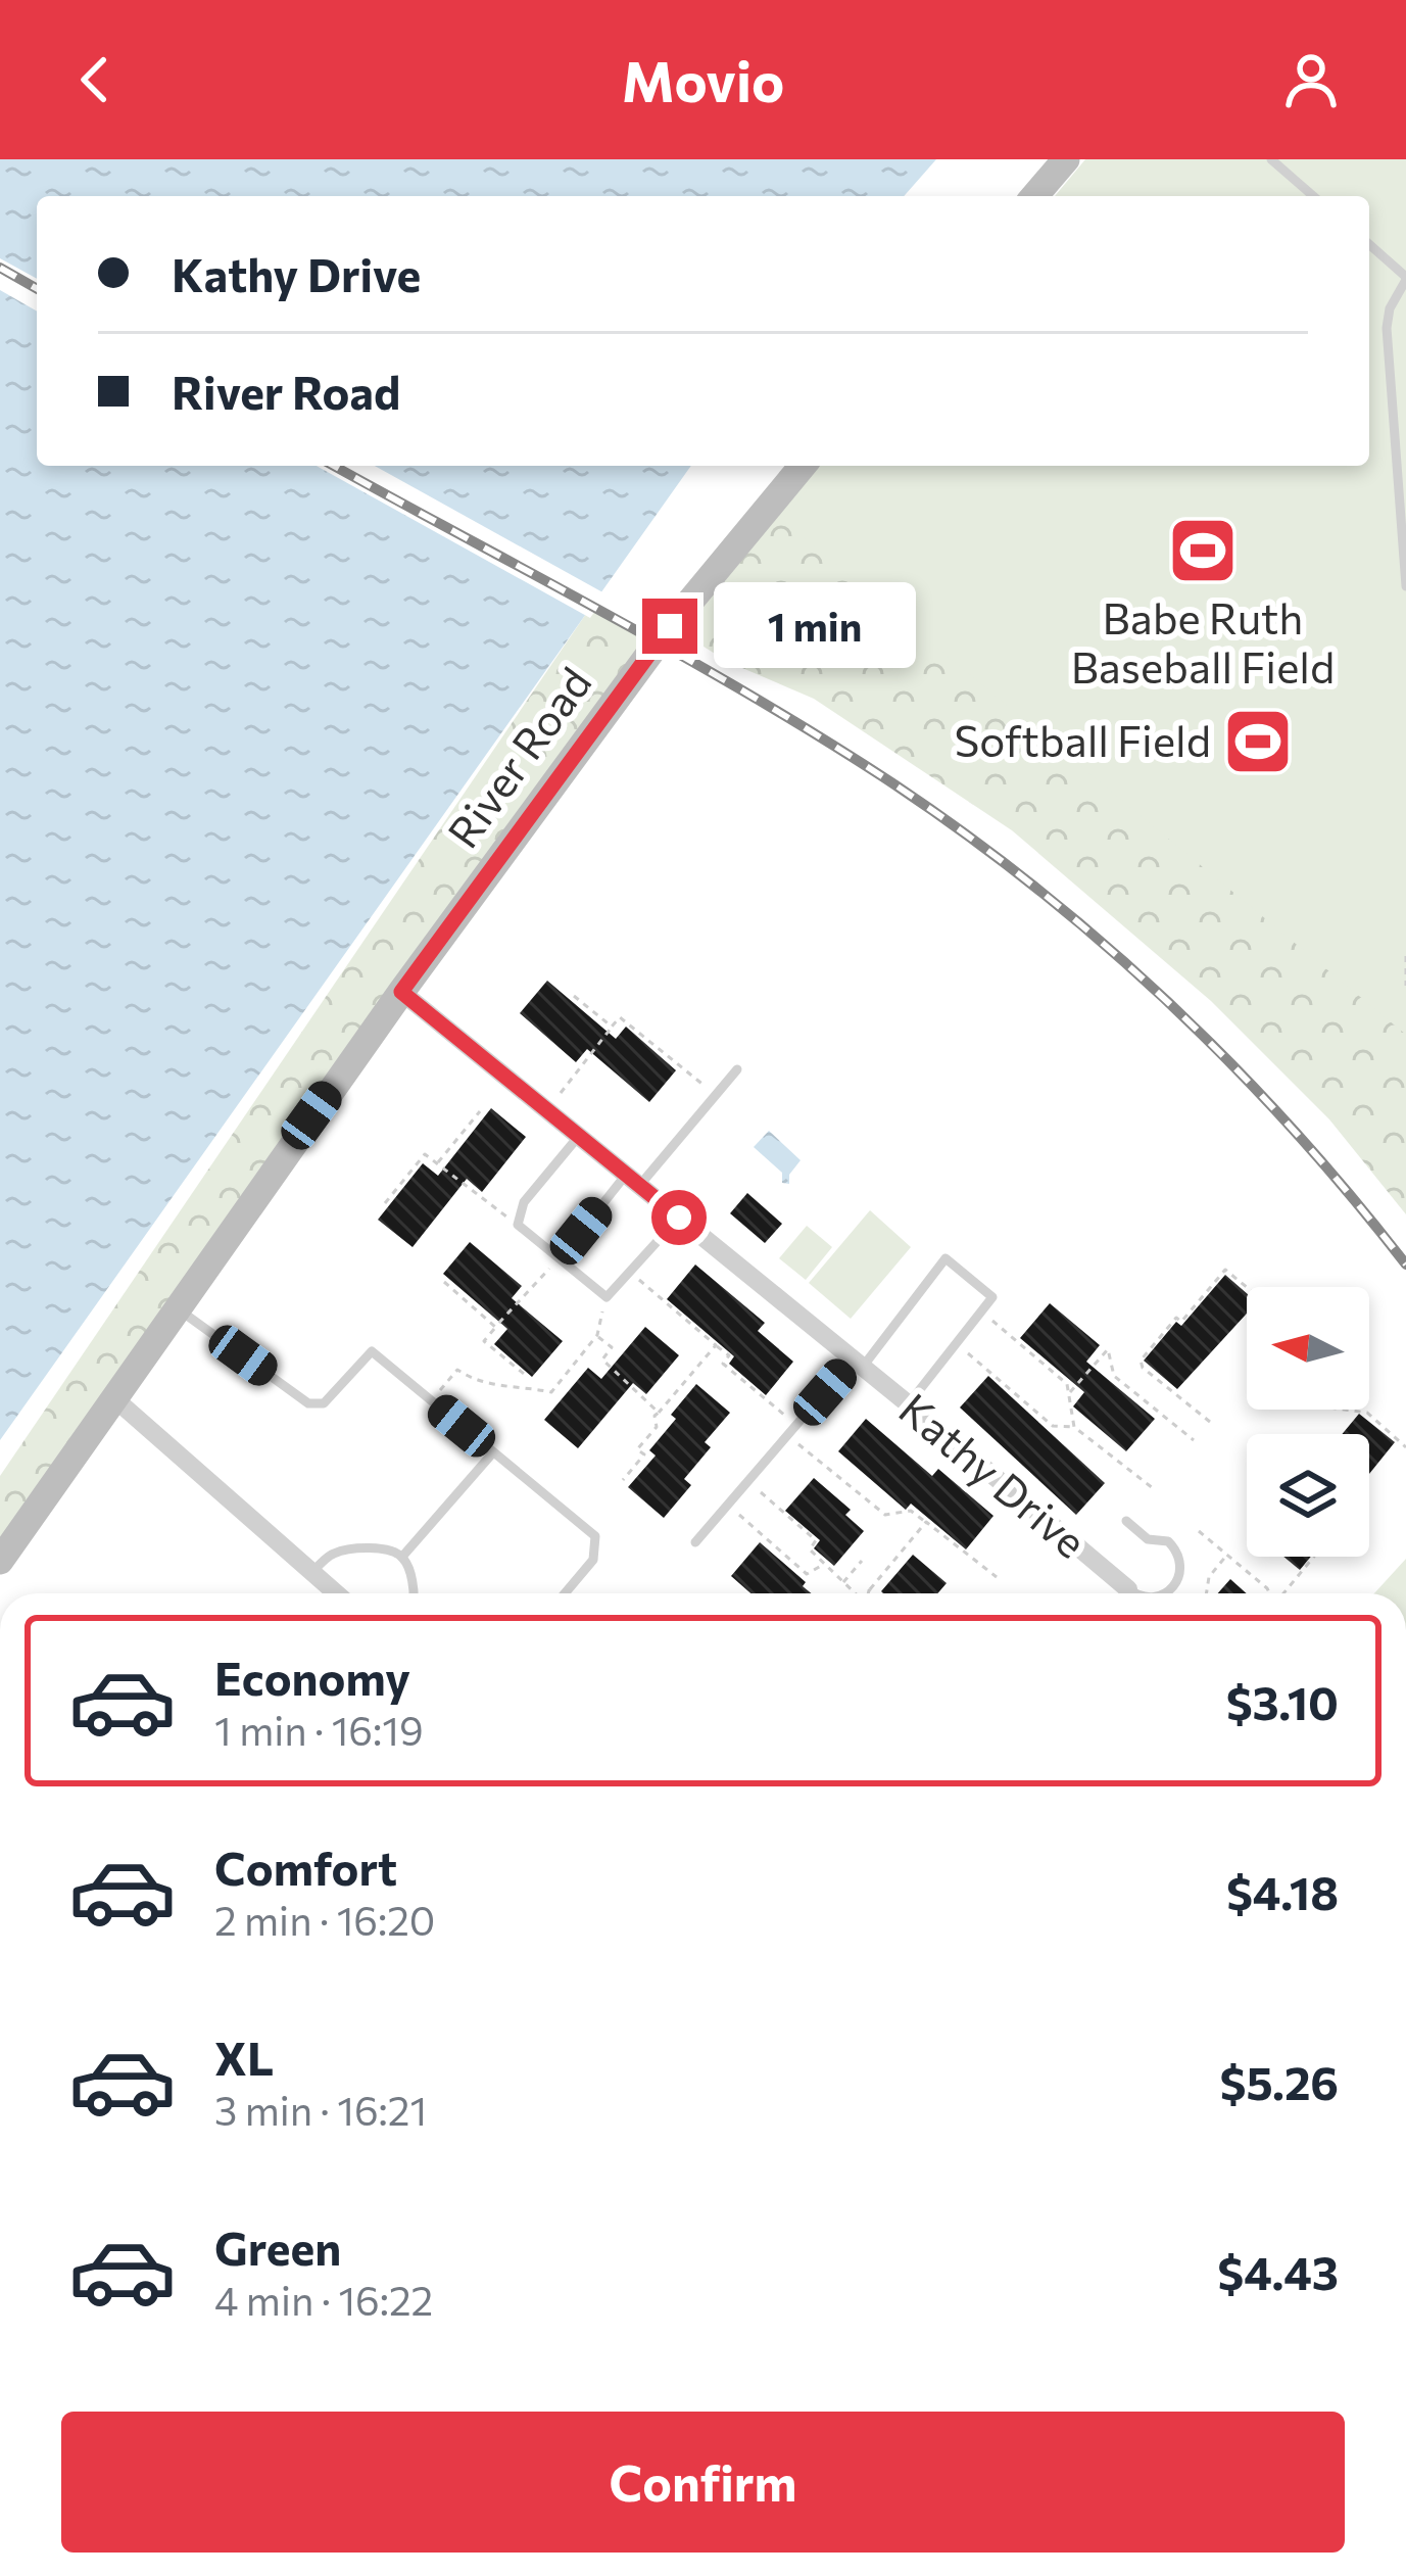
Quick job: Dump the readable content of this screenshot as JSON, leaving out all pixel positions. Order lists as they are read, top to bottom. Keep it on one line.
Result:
{"streets":{"main road":["River Road"],"street":["Kathy Drive"]},"crossings":[["River Road","Kathy Drive"]],"places":{"sports":["Babe Ruth Baseball Field","Softball Field"]},"north":"left","page":{"header":"Movio","banner":["Kathy Drive","River Road"],"bubble":"1 min","list":[{"name":"Economy","note":"1 min · 16:19","value":"$3.10"},{"name":"Comfort","note":"2 min · 16:20","value":"$4.18"},{"name":"XL","note":"3 min · 16:21","value":"$5.26"},{"name":"Green","note":"4 min · 16:22","value":"$4.43"}],"buttons":"Confirm"}}
